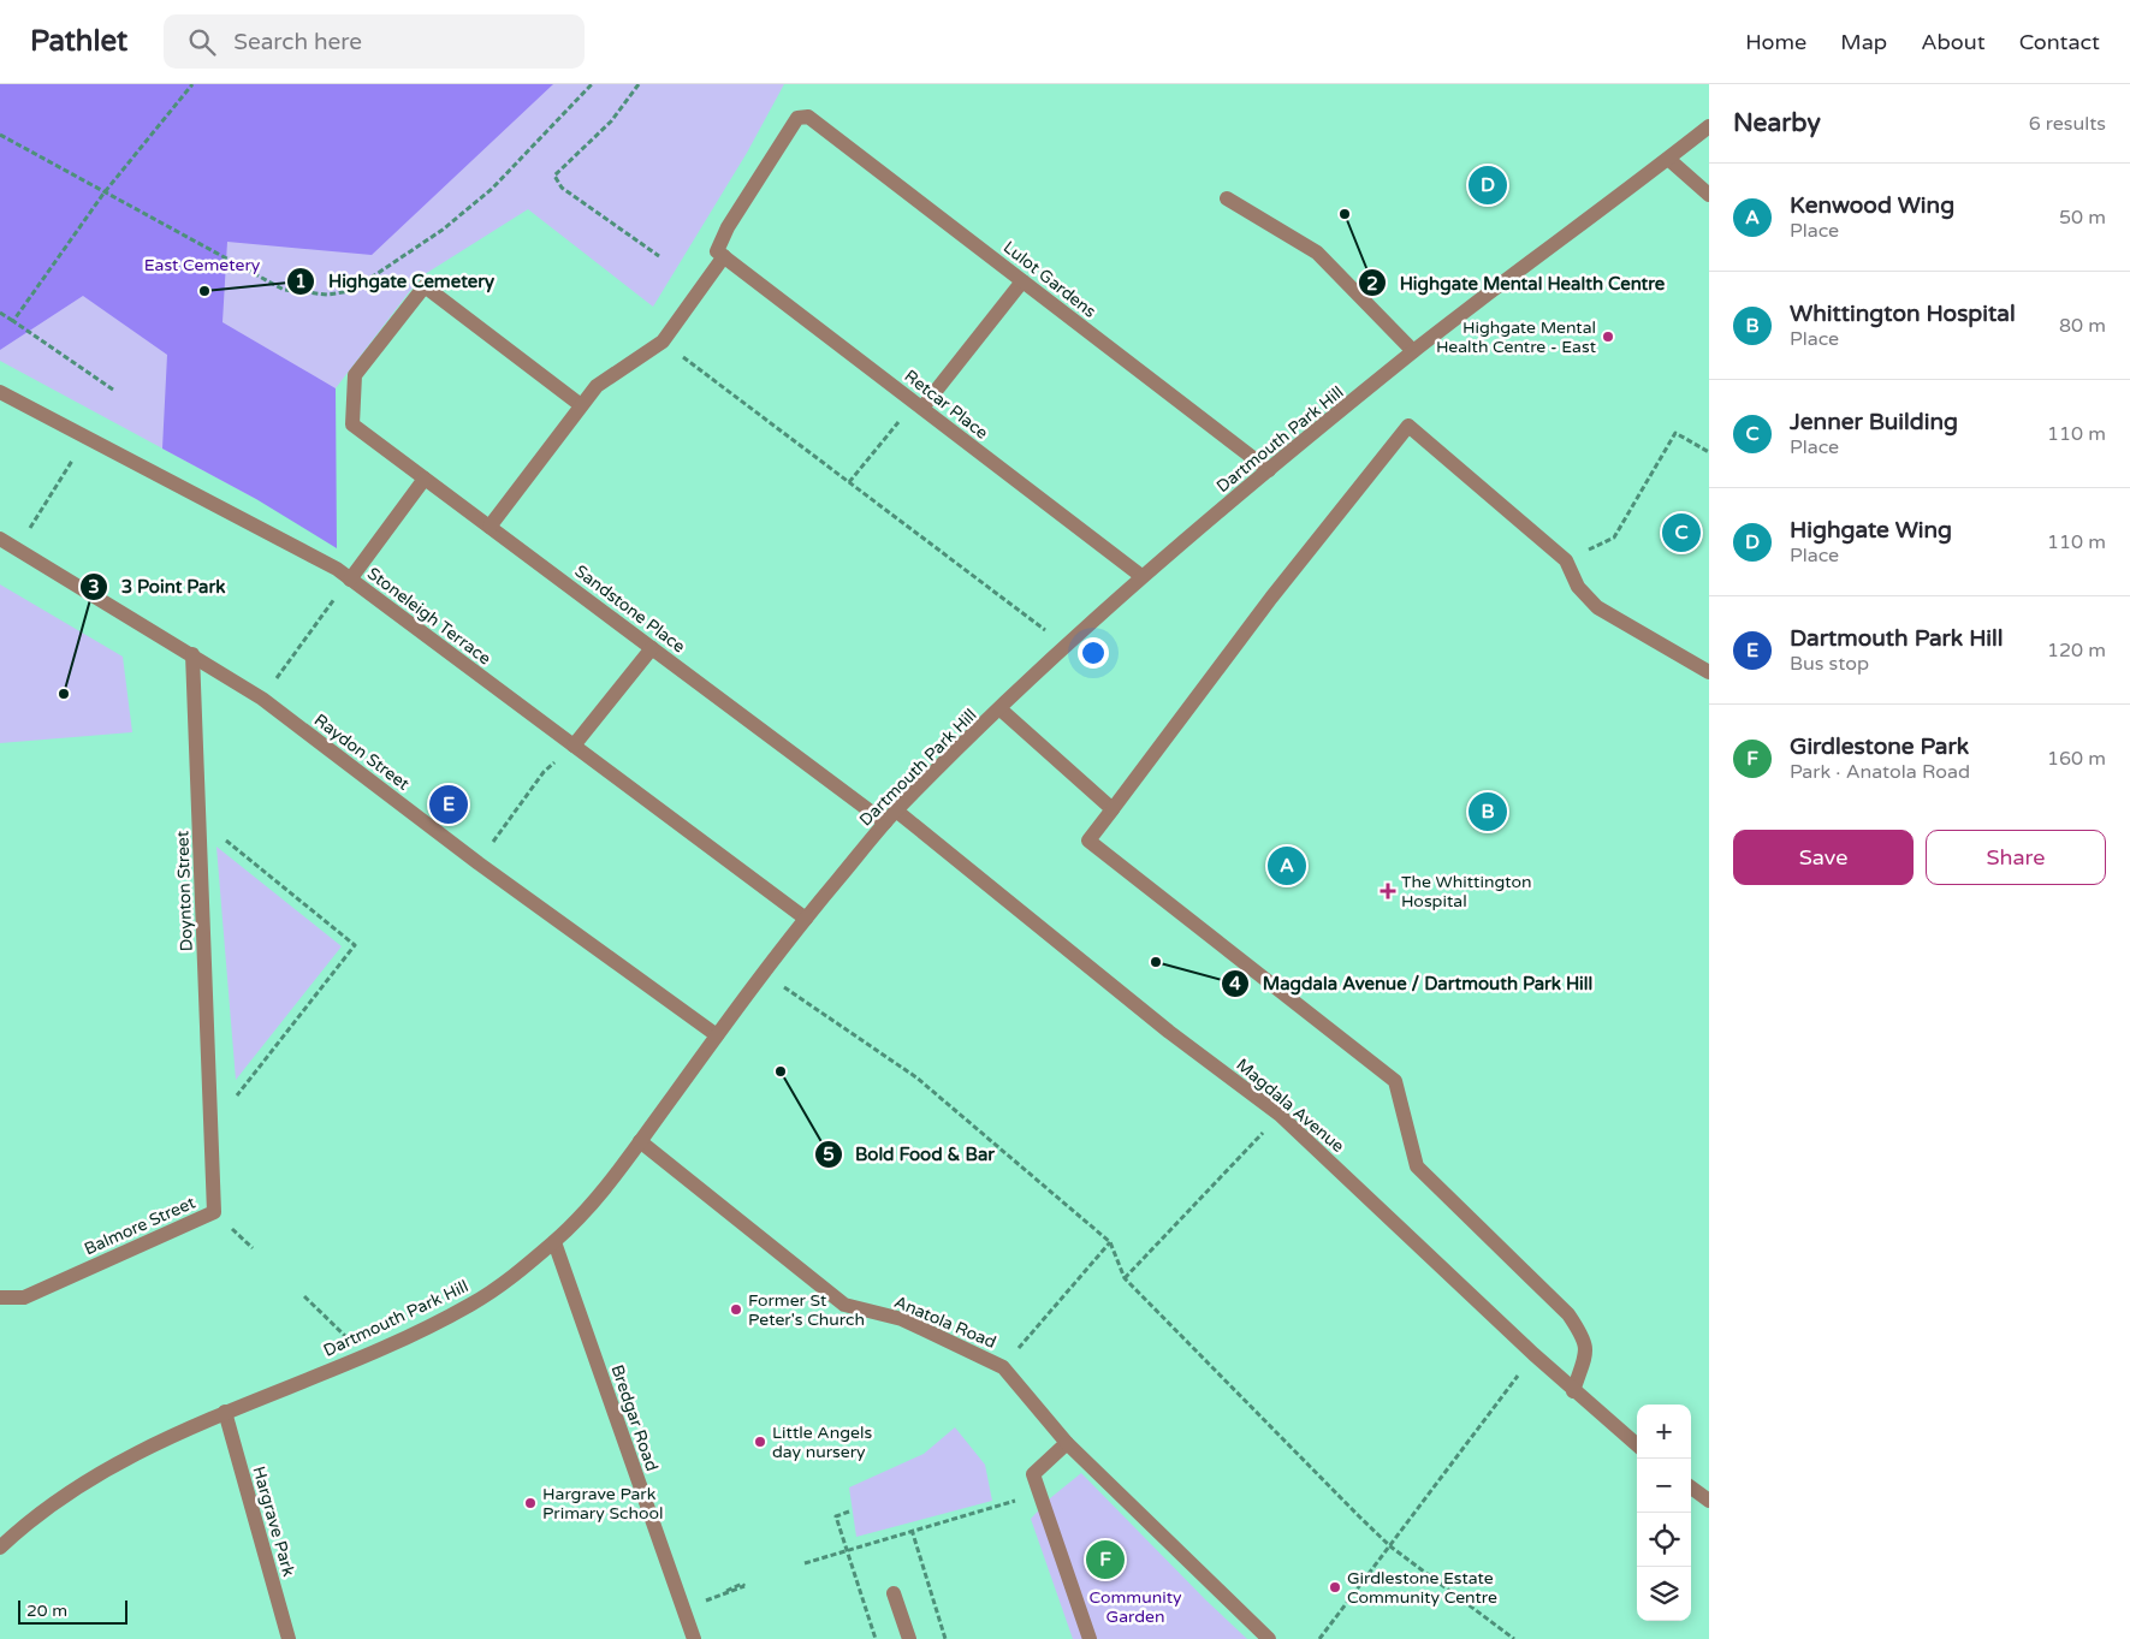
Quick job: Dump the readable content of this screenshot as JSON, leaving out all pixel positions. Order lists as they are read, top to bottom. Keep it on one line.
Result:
{"streets":{"street":["Lulot Gardens","Retcar Place","Dartmouth Park Hill","Sandstone Place","Stoneleigh Terrace","Raydon Street","Doynton Street","Magdala Avenue","Balmore Street","Anatola Road","Bredgar Road","Hargrave Park"]},"crossings":[["Lulot Gardens","Retcar Place"],["Lulot Gardens","Dartmouth Park Hill"],["Retcar Place","Dartmouth Park Hill"],["Dartmouth Park Hill","Sandstone Place"],["Dartmouth Park Hill","Stoneleigh Terrace"],["Dartmouth Park Hill","Raydon Street"],["Dartmouth Park Hill","Magdala Avenue"],["Dartmouth Park Hill","Anatola Road"],["Dartmouth Park Hill","Bredgar Road"],["Dartmouth Park Hill","Hargrave Park"],["Raydon Street","Doynton Street"],["Doynton Street","Balmore Street"]],"parks":["East Cemetery","Community Garden"],"places":{"other":["Highgate Mental Health Centre","Highgate Cemetery","Highgate Mental Health Centre - East","3 Point Park","Magdala Avenue / Dartmouth Park Hill","Bold Food & Bar","Former St Peter's Church","Little Angels day nursery","Hargrave Park Primary School","Girdlestone Estate Community Centre"],"health":["The Whittington Hospital"]},"scale_bar":"20 m","page":{"header":"Pathlet","search":"Search here","nav":["Home","Map","About","Contact"],"heading":["Nearby","6 results"],"list":[{"mark":"A","name":"Kenwood Wing","note":"Place","value":"50 m"},{"mark":"B","name":"Whittington Hospital","note":"Place","value":"80 m"},{"mark":"C","name":"Jenner Building","note":"Place","value":"110 m"},{"mark":"D","name":"Highgate Wing","note":"Place","value":"110 m"},{"mark":"E","name":"Dartmouth Park Hill","note":"Bus stop","value":"120 m"},{"mark":"F","name":"Girdlestone Park","note":"Park · Anatola Road","value":"160 m"}],"pins":["D","C","E","B","A","F"],"buttons":["Save","Share"],"map_buttons":["+","−"],"scale":"20 m"}}
